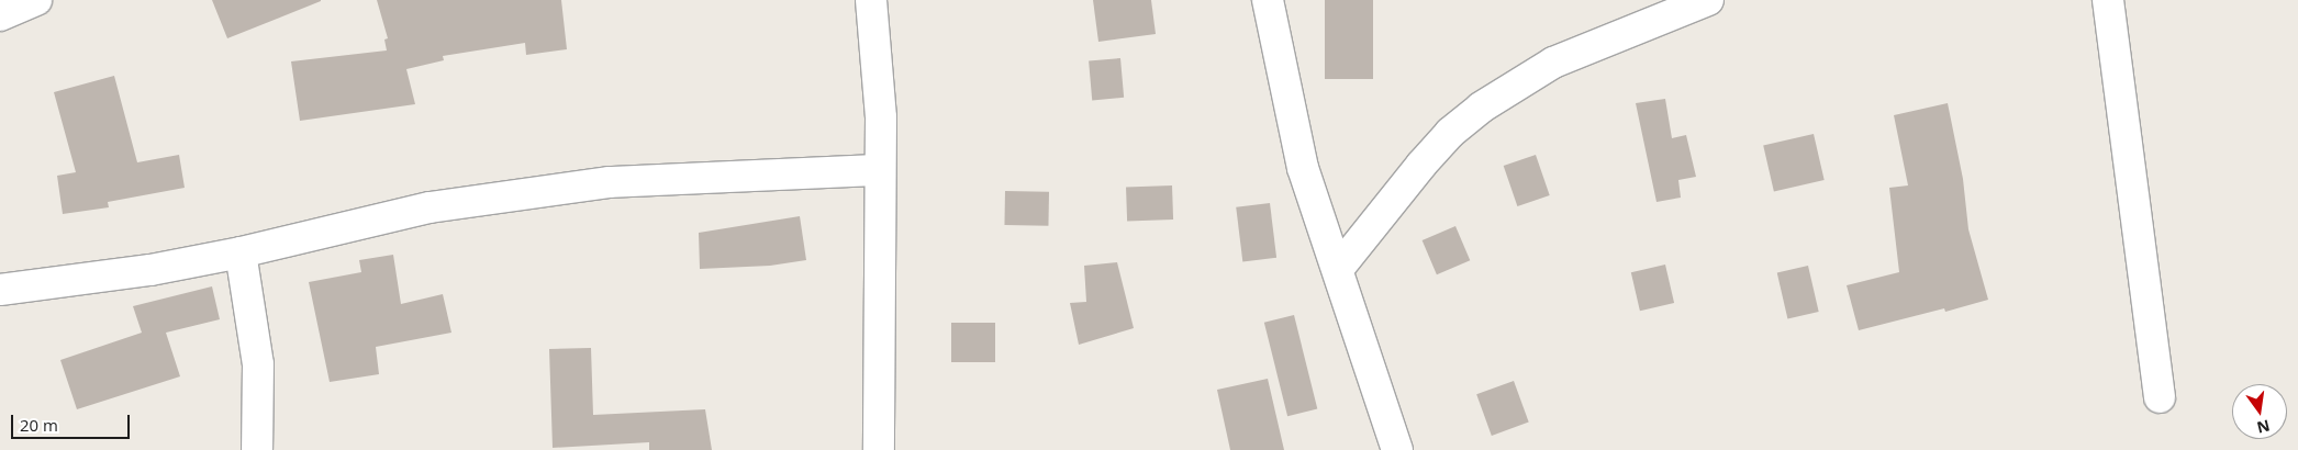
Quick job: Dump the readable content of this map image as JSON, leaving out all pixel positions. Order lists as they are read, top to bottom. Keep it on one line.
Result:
{"scale_bar":"20 m","north":"bottom"}
